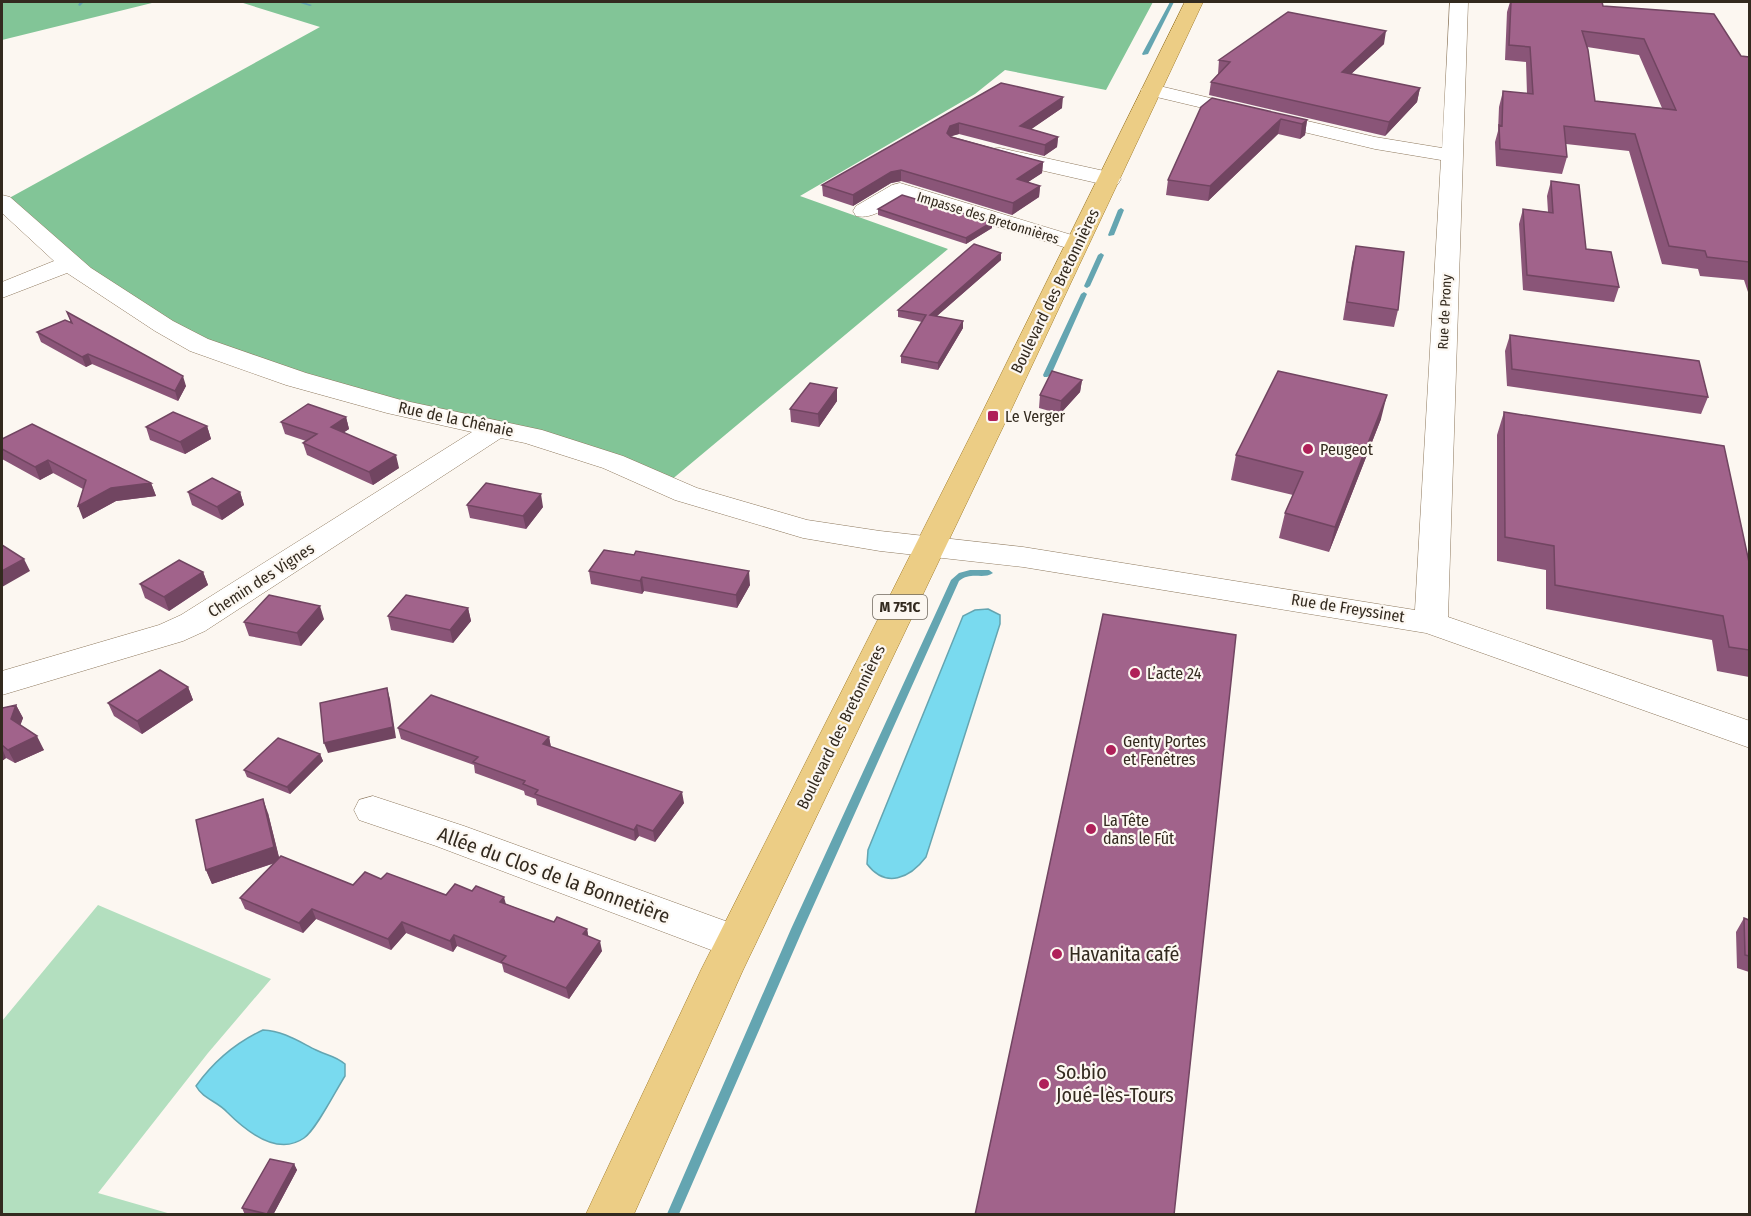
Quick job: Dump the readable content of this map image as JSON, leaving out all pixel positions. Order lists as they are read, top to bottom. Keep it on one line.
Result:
{"streets":{"main road":["Boulevard des Bretonnières","M 751C"],"street":["Impasse des Bretonnières","Rue de Prony","Rue de la Chênaie","Chemin des Vignes","Rue de Freyssinet","Allée du Clos de la Bonnetière"]},"crossings":[["Impasse des Bretonnières","Boulevard des Bretonnières"],["Boulevard des Bretonnières","Rue de la Chênaie"],["Boulevard des Bretonnières","Rue de Freyssinet"],["Boulevard des Bretonnières","Allée du Clos de la Bonnetière"],["Rue de Prony","Rue de Freyssinet"],["Rue de la Chênaie","Chemin des Vignes"],["Rue de la Chênaie","Rue de Freyssinet"]],"places":{"transit":["Le Verger"],"other":["Peugeot","L’acte 24","Genty Portes et Fenêtres","La Tête dans le Fût","Havanita café","So.bio Joué-lès-Tours"]}}
